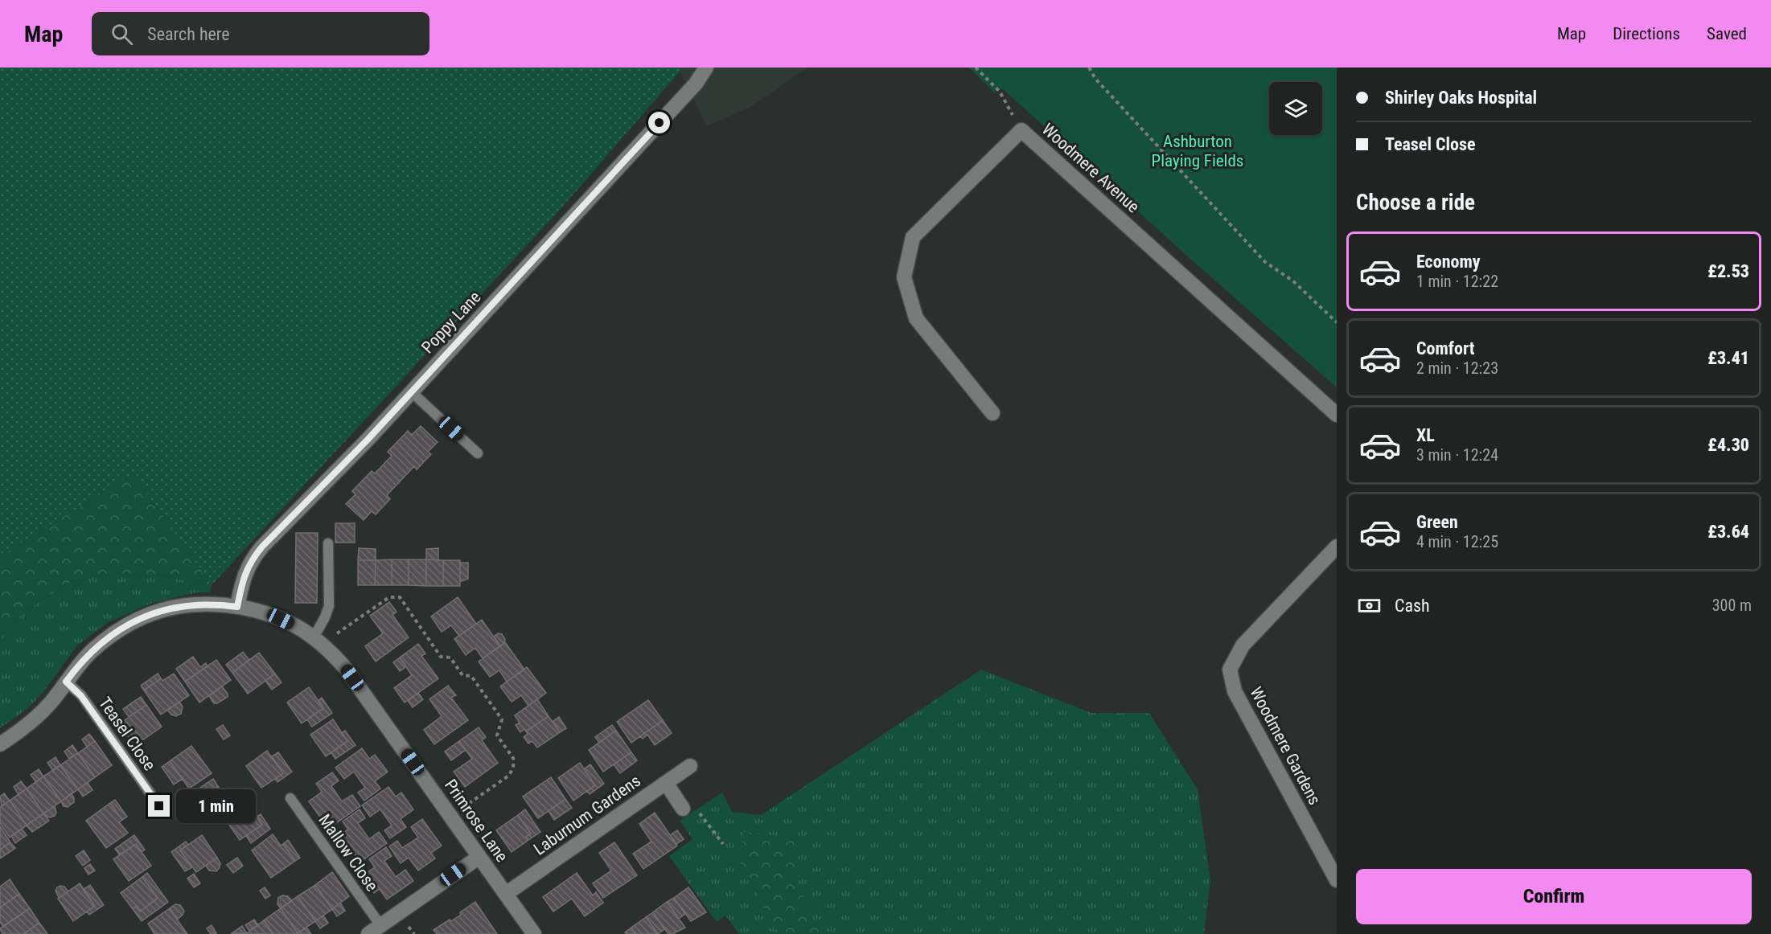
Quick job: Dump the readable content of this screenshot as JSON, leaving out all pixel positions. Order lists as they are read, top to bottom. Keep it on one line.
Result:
{"streets":{"street":["Woodmere Avenue","Poppy Lane","Woodmere Gardens","Laburnum Gardens","Primrose Lane"],"lane":["Teasel Close","Mallow Close"]},"crossings":[["Poppy Lane","Primrose Lane"],["Teasel Close","Primrose Lane"],["Laburnum Gardens","Primrose Lane"]],"parks":["Ashburton Playing Fields"],"page":{"header":"Map","search":"Search here","nav":["Map","Directions","Saved"],"banner":["Shirley Oaks Hospital","Teasel Close"],"heading":"Choose a ride","list":[{"name":"Economy","note":"1 min · 12:22","value":"£2.53"},{"name":"Comfort","note":"2 min · 12:23","value":"£3.41"},{"name":"XL","note":"3 min · 12:24","value":"£4.30"},{"name":"Green","note":"4 min · 12:25","value":"£3.64"}],"pay":["Cash","300 m"],"bubble":"1 min","buttons":"Confirm"}}
